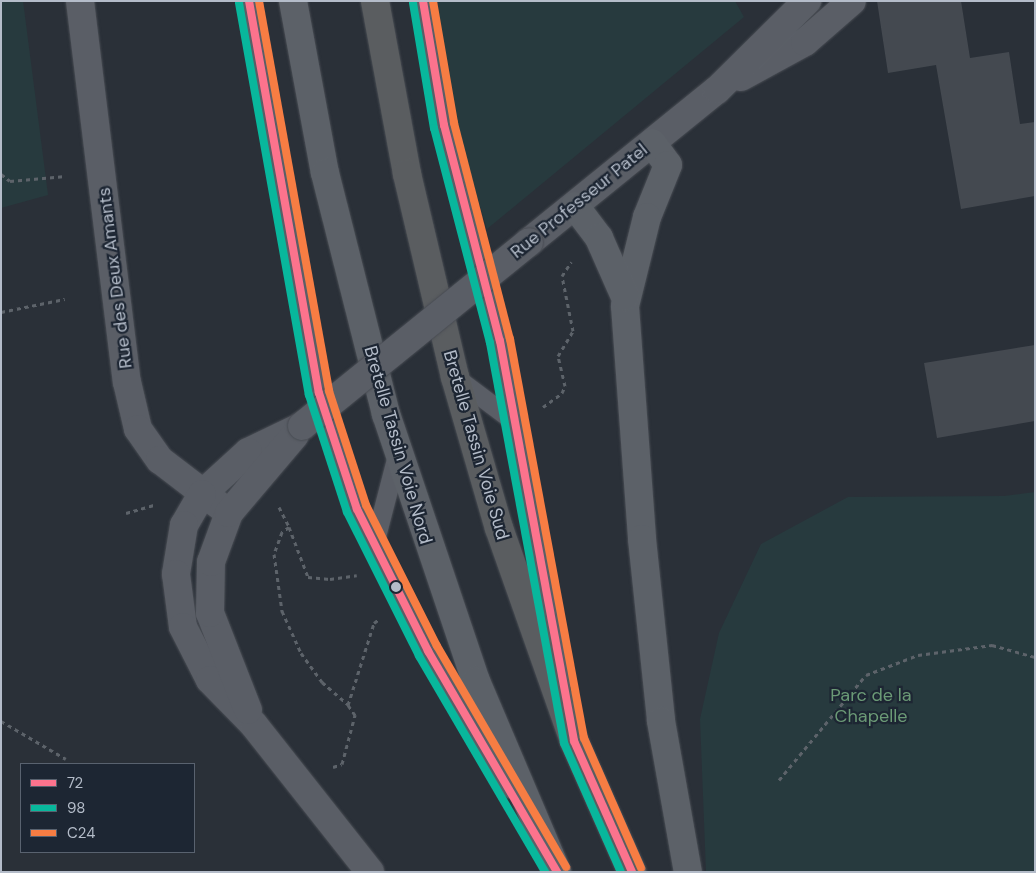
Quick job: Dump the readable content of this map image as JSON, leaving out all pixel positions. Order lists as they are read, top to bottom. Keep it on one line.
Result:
{"streets":{"highway":["Bretelle Tassin Voie Sud"],"main road":["Bretelle Tassin Voie Nord"],"street":["Rue Professeur Patel","Rue des Deux Amants"]},"crossings":[["Rue Professeur Patel","Rue des Deux Amants"]],"parks":["Parc de la Chapelle"],"lines":["transit line 72","transit line C24","transit line 98"],"legend":["72","98","C24"]}
